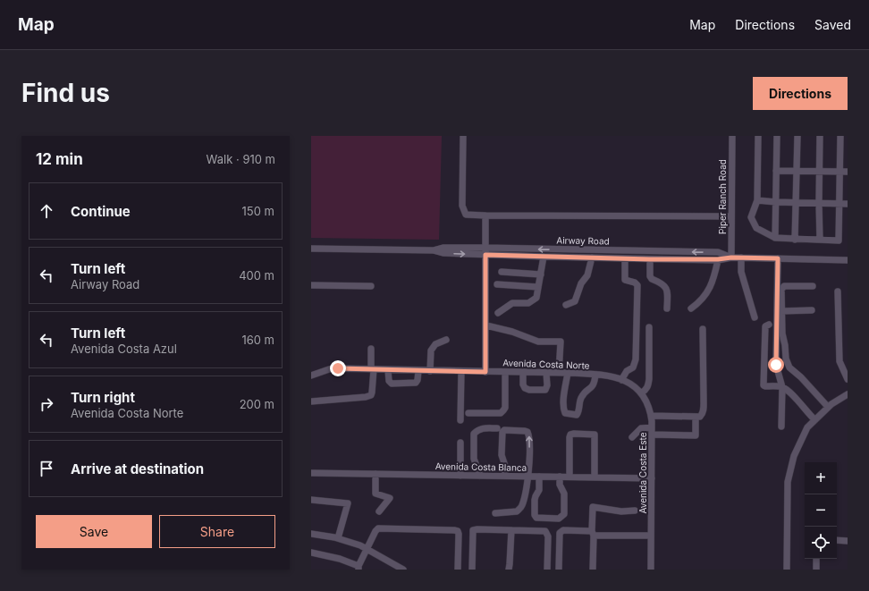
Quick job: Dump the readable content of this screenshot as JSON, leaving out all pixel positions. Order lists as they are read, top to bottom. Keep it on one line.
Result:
{"streets":{"street":["Piper Ranch Road","Airway Road","Avenida Costa Norte","Avenida Costa Blanca","Avenida Costa Este"]},"crossings":[["Piper Ranch Road","Airway Road"],["Avenida Costa Norte","Avenida Costa Este"],["Avenida Costa Blanca","Avenida Costa Este"]],"page":{"header":"Map","nav":["Map","Directions","Saved"],"buttons":["Directions",["Save","Share"]],"title":"Find us","heading":["12 min","Walk · 910 m"],"list":[["Continue","150 m"],["Turn left","Airway Road","400 m"],["Turn left","Avenida Costa Azul","160 m"],["Turn right","Avenida Costa Norte","200 m"],"Arrive at destination"],"map_buttons":["+","−"]}}
